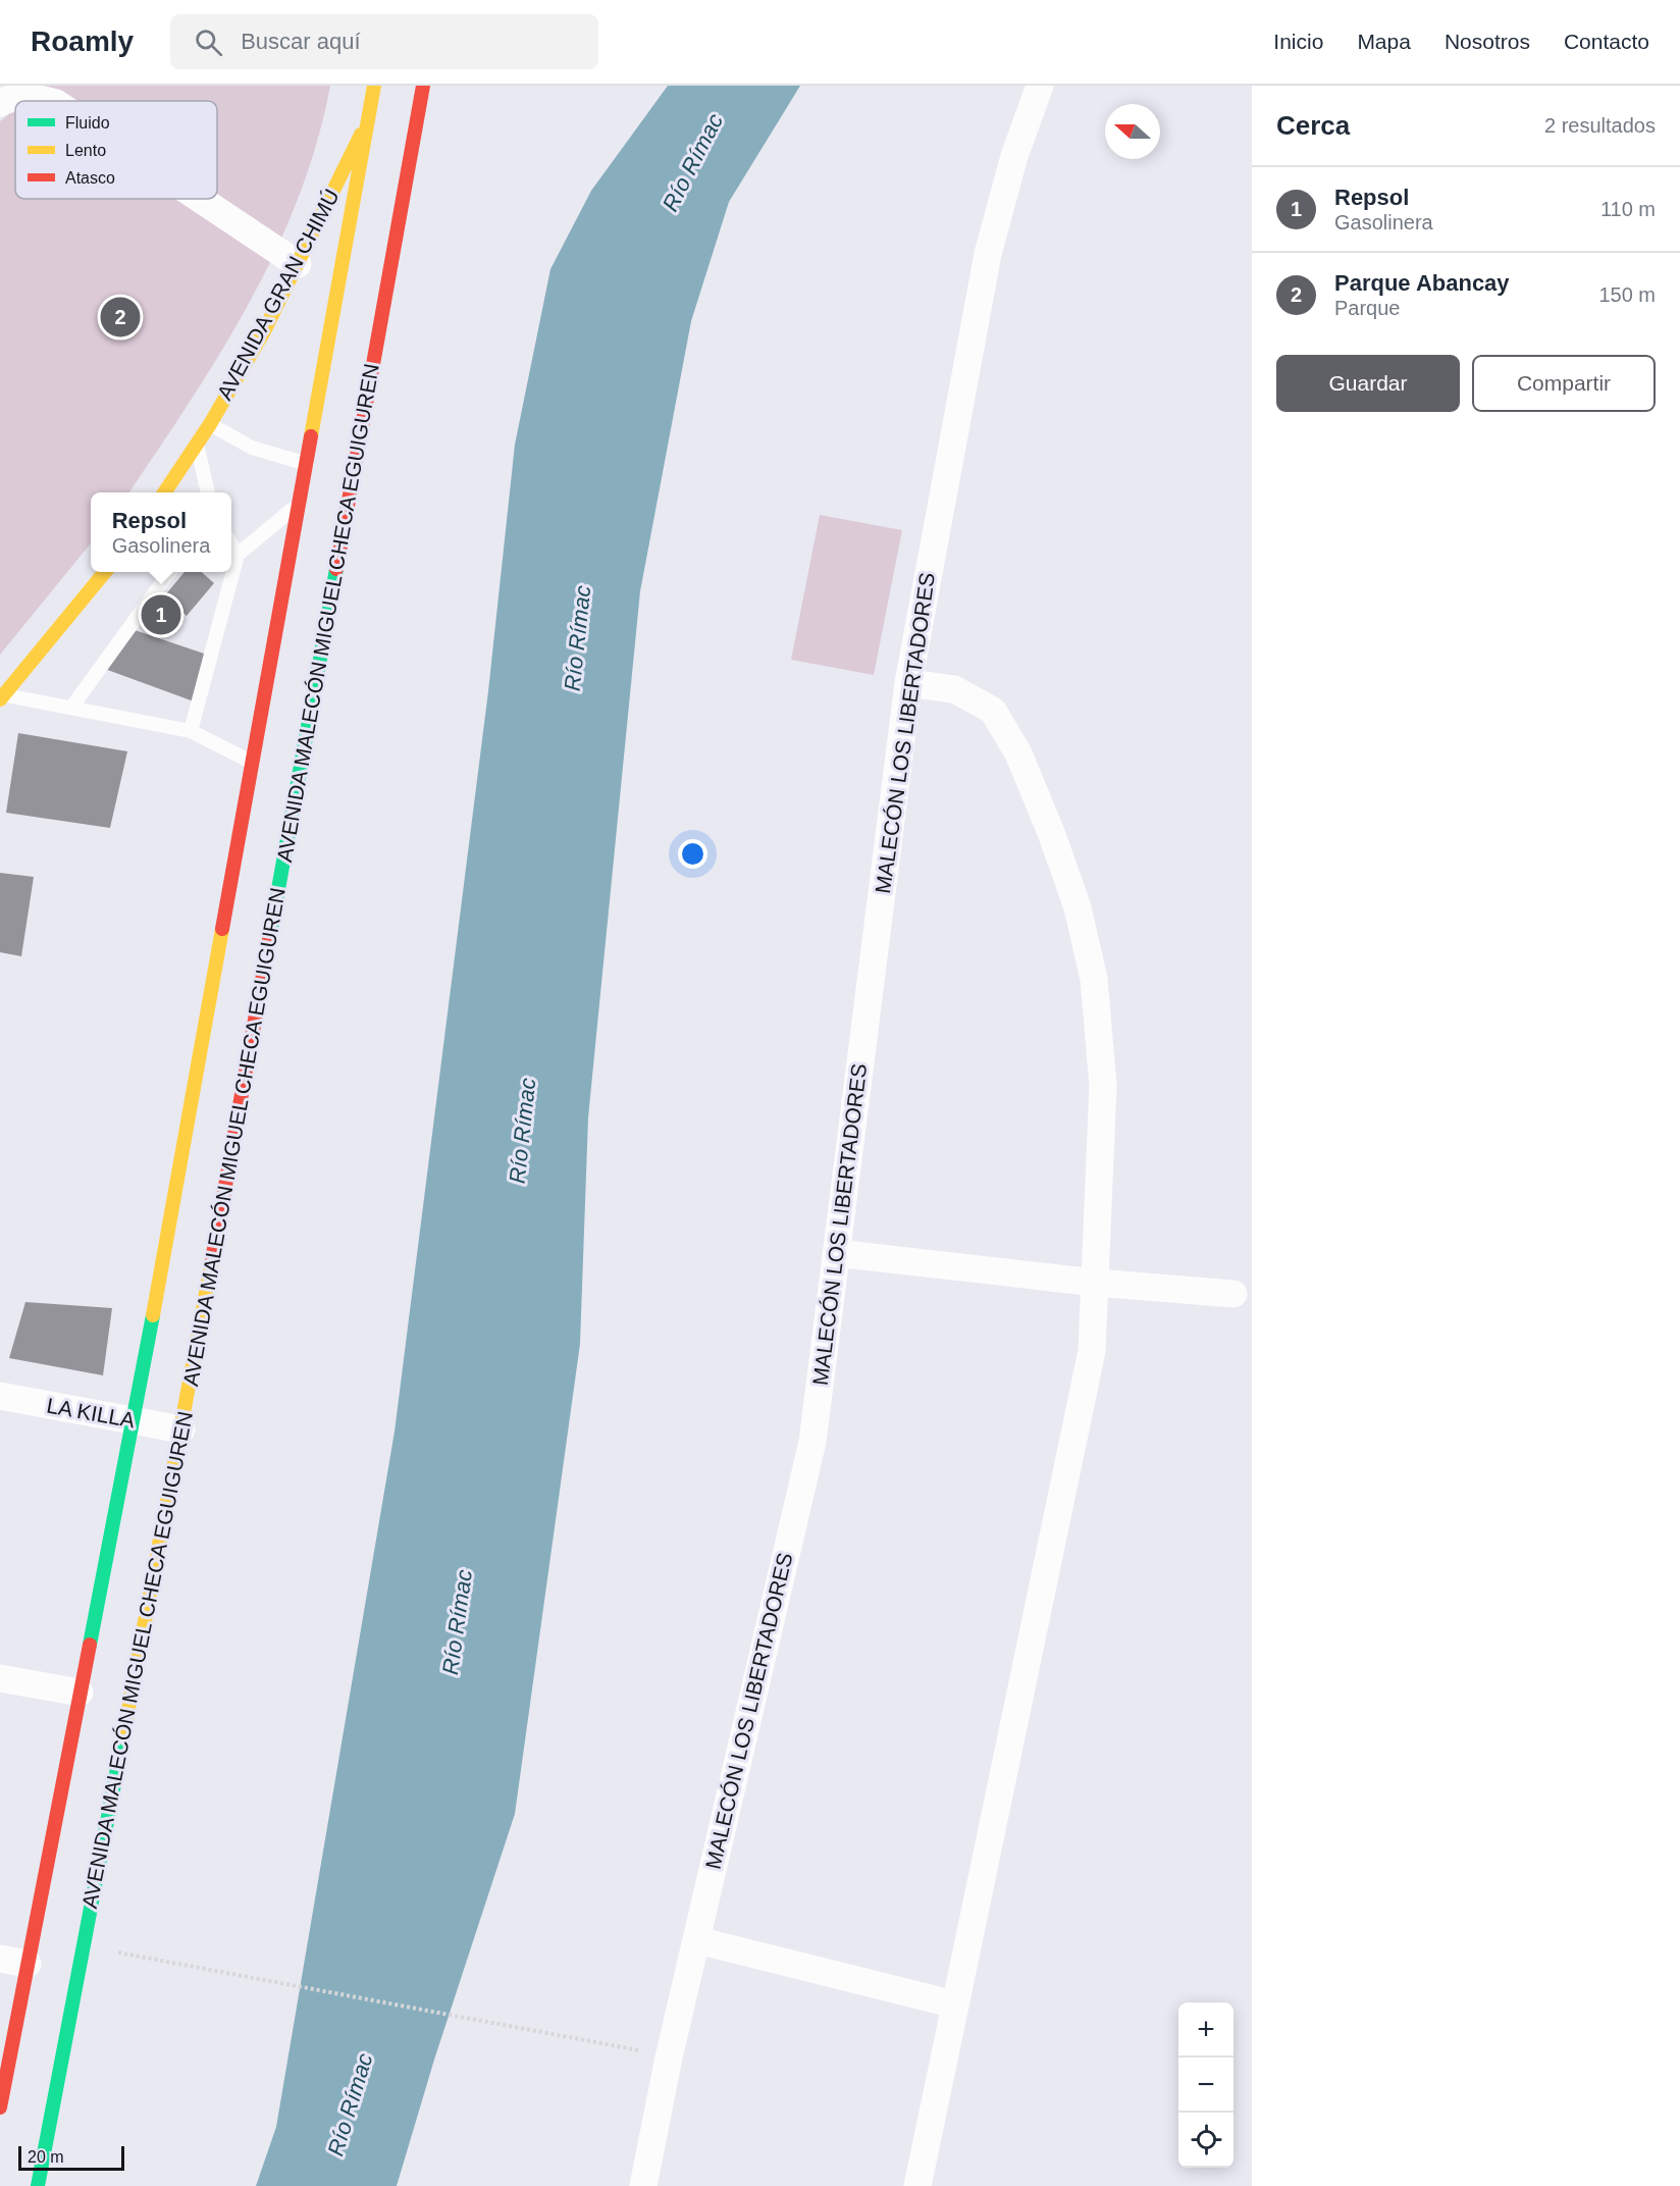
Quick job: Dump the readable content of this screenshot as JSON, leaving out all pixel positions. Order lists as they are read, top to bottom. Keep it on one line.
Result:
{"streets":{"main road":["AVENIDA GRAN CHIMÚ","AVENIDA MALECÓN MIGUEL CHECA EGUIGUREN"],"street":["MALECÓN LOS LIBERTADORES","LA KILLA"]},"crossings":[["AVENIDA MALECÓN MIGUEL CHECA EGUIGUREN","LA KILLA"]],"water":["Río Rímac"],"legend":["Fluido","Lento","Atasco"],"scale_bar":"20 m","north":"left","page":{"header":"Roamly","search":"Buscar aquí","nav":["Inicio","Mapa","Nosotros","Contacto"],"heading":["Cerca","2 resultados"],"list":[{"mark":"1","name":"Repsol","note":"Gasolinera","value":"110 m"},{"mark":"2","name":"Parque Abancay","note":"Parque","value":"150 m"}],"pins":["2","1"],"buttons":["Guardar","Compartir"],"popup":["Repsol","Gasolinera"],"map_buttons":["+","−"],"scale":"20 m"}}
